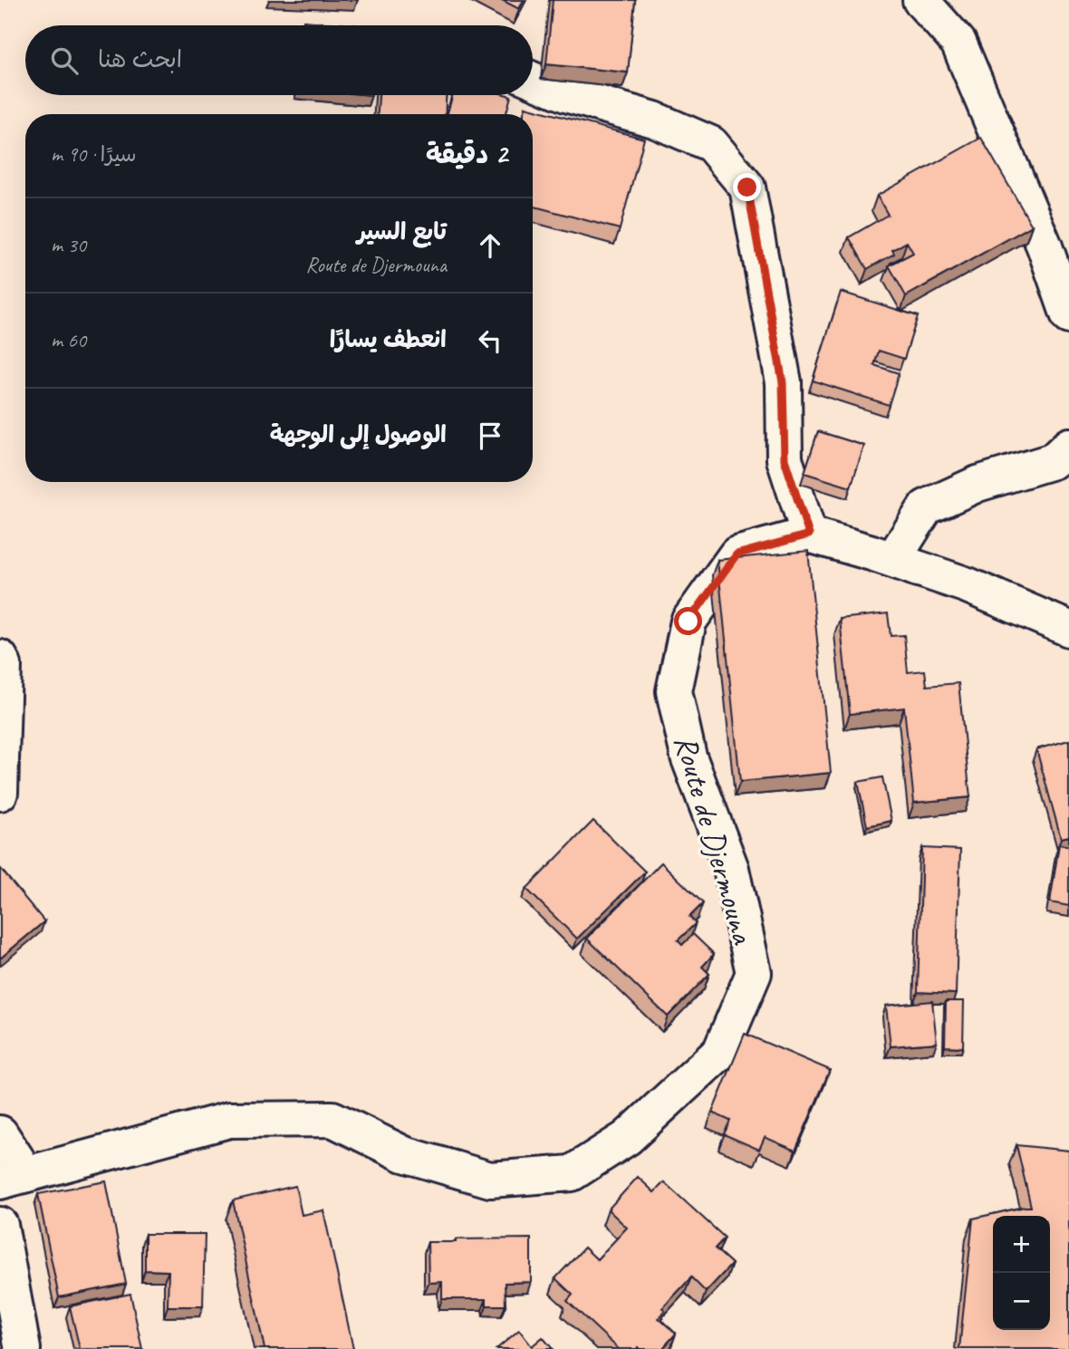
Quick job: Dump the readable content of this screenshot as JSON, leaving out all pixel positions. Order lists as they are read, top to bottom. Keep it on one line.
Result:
{"streets":{"street":["Route de Djermouna"]},"page":{"search":"ابحث هنا","heading":["2 دقيقة","سيرًا · 90 m"],"list":[["تابع السير","Route de Djermouna","30 m"],["انعطف يسارًا","60 m"],"الوصول إلى الوجهة"],"map_buttons":["+","−"]}}
